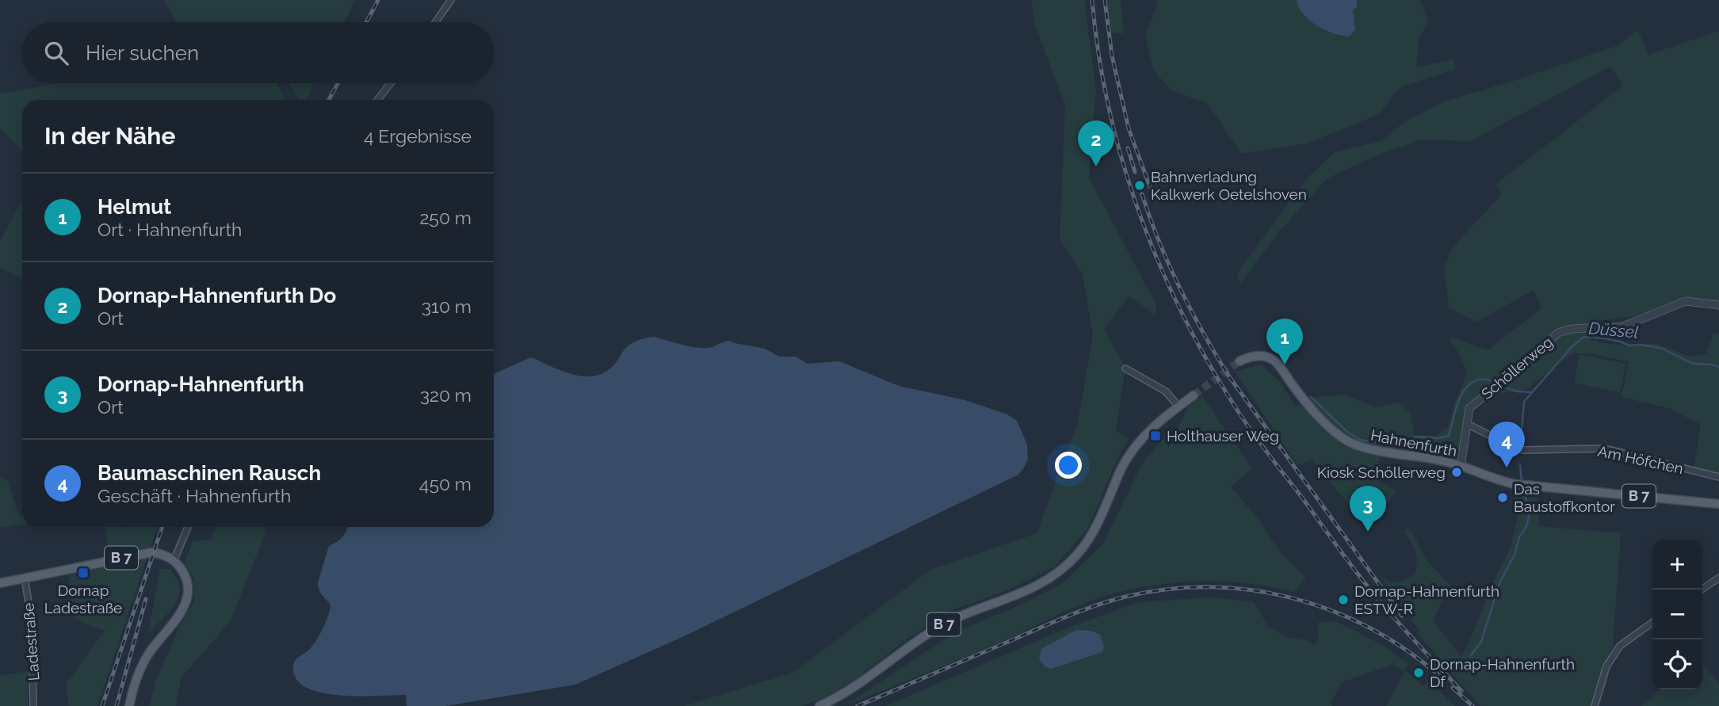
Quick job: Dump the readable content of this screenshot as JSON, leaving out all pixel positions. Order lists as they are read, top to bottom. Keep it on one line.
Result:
{"streets":{"main road":["Hahnenfurth","B 7"],"street":["Schöllerweg","Am Höfchen","Ladestraße"]},"crossings":[["Schöllerweg","Hahnenfurth"],["Schöllerweg","Am Höfchen"],["B 7","Ladestraße"]],"water":["Düssel"],"places":{"other":["Bahnverladung Kalkwerk Oetelshoven","Kiosk Schöllerweg","Das Baustoffkontor","Dornap-Hahnenfurth ESTW-R","Dornap-Hahnenfurth Df"],"transit":["Holthauser Weg","Dornap Ladestraße"]},"page":{"search":"Hier suchen","heading":["In der Nähe","4 Ergebnisse"],"pins":["2","1","4","3"],"list":[{"mark":"1","name":"Helmut","note":"Ort · Hahnenfurth","value":"250 m"},{"mark":"2","name":"Dornap-Hahnenfurth Do","note":"Ort","value":"310 m"},{"mark":"3","name":"Dornap-Hahnenfurth","note":"Ort","value":"320 m"},{"mark":"4","name":"Baumaschinen Rausch","note":"Geschäft · Hahnenfurth","value":"450 m"}],"map_buttons":["+","−"]}}
